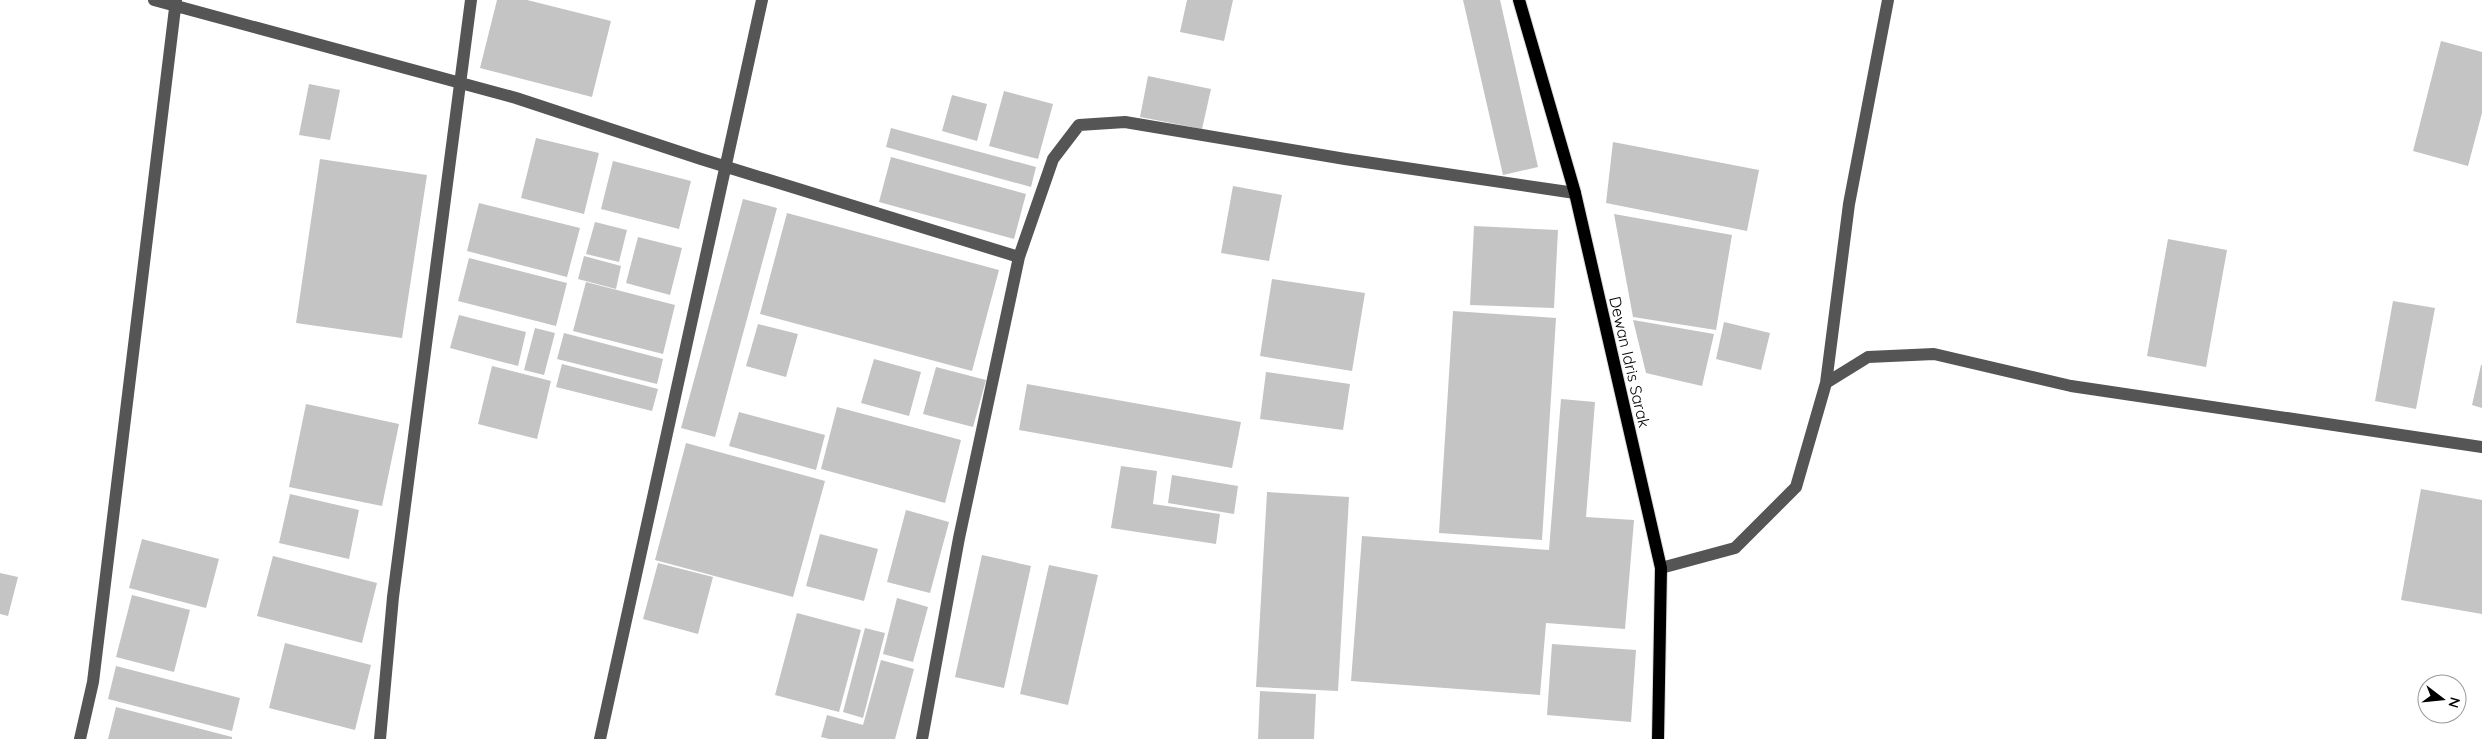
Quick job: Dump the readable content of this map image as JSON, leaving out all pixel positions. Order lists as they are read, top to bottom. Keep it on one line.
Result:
{"streets":{"main road":["Dewan Idris Sarak"]},"north":"right"}
